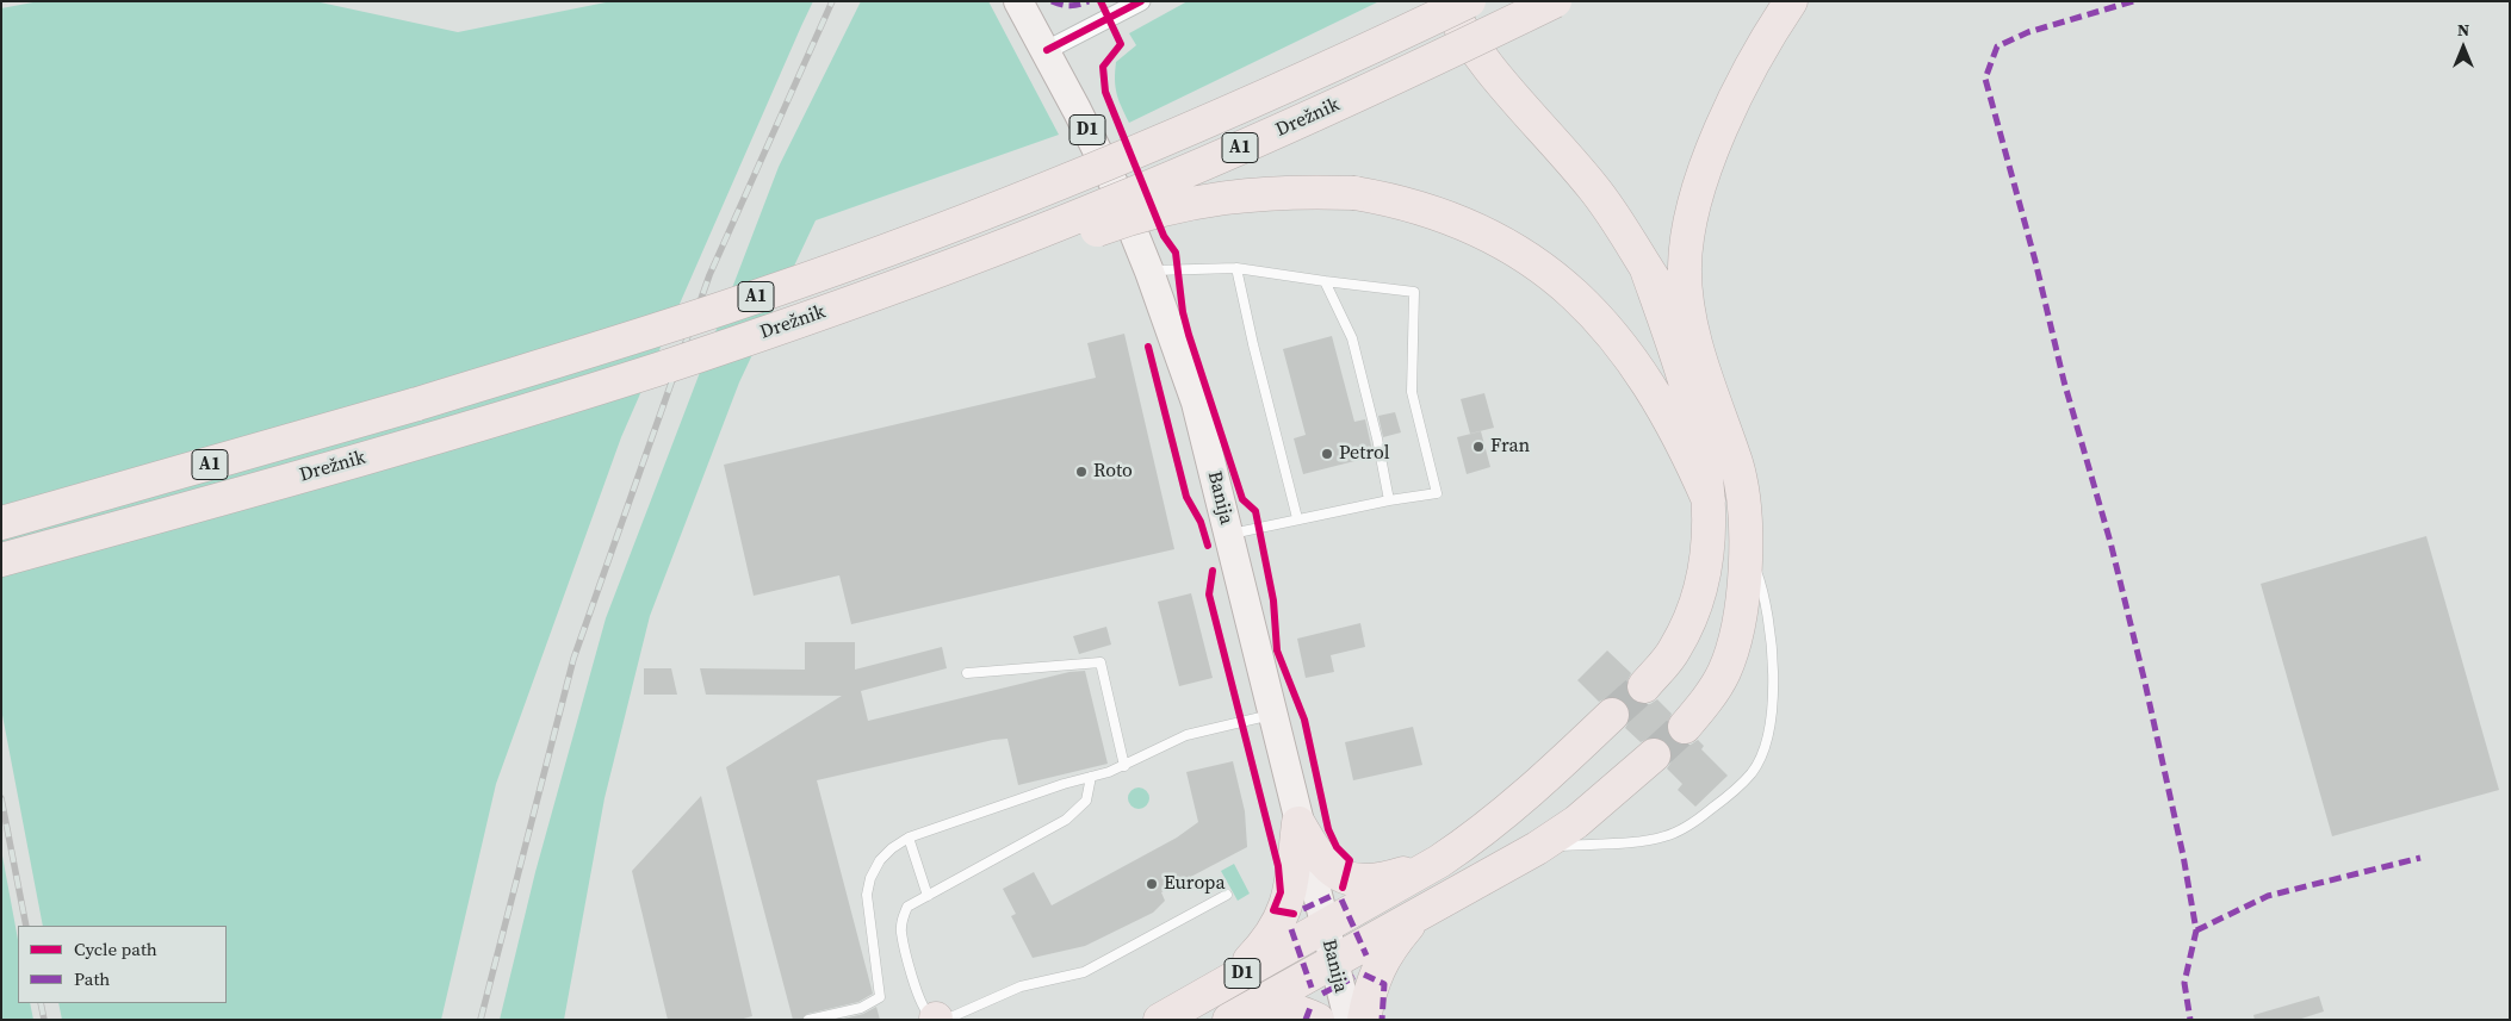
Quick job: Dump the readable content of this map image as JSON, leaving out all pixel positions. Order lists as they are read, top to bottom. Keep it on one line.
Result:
{"streets":{"highway":["Drežnik","D1","A1"],"main road":["Banija"]},"crossings":[["D1","Banija"]],"places":["Fran","Petrol","Roto","Europa"],"legend":["Cycle path","Path"],"north":"top"}
